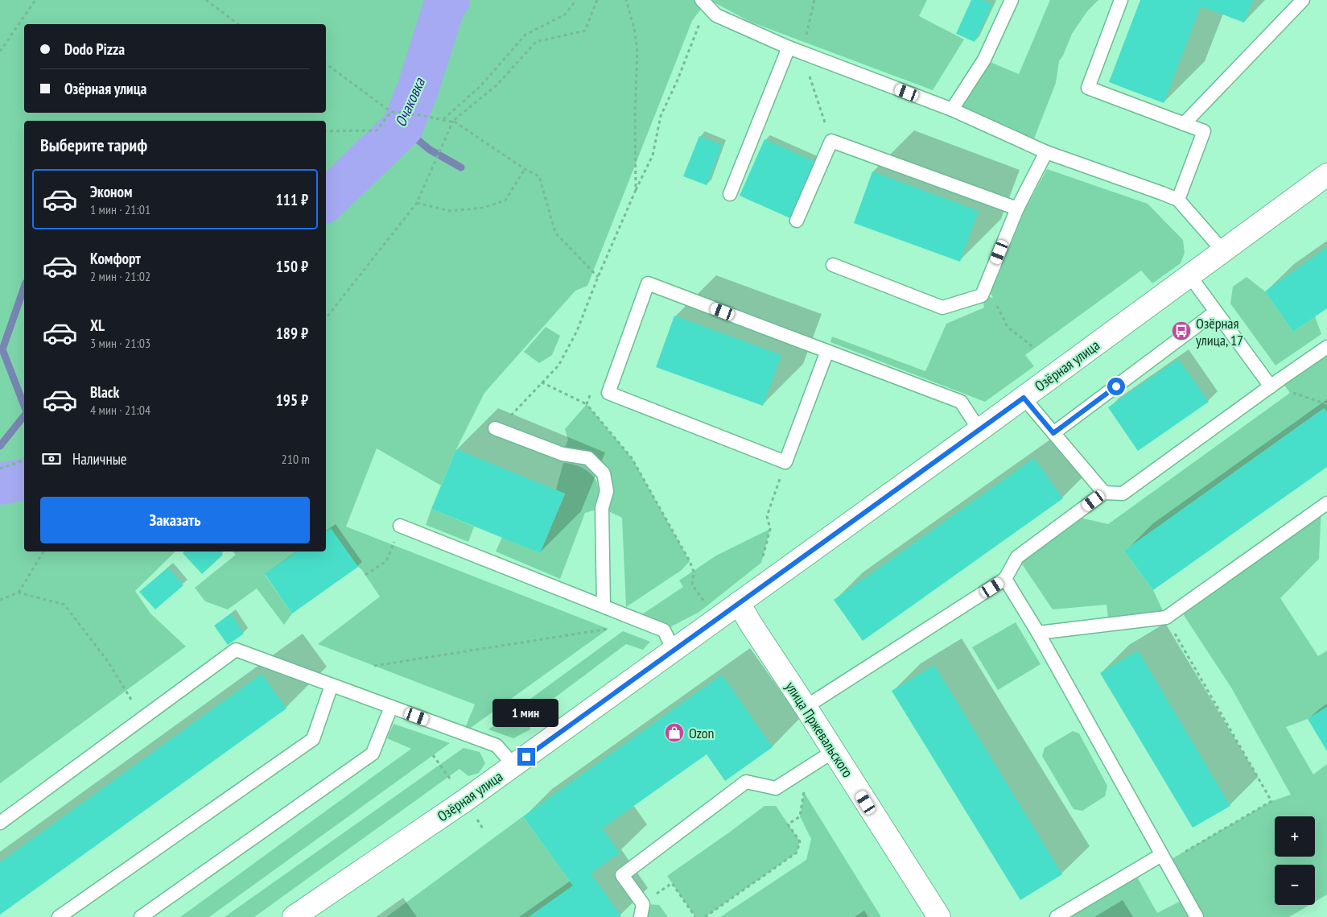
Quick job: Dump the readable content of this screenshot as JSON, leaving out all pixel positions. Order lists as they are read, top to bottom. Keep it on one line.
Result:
{"streets":{"street":["Озёрная улица","улица Пржевальского"]},"crossings":[["Озёрная улица","улица Пржевальского"]],"water":["Очаковка"],"places":{"bus stop":["Озёрная улица, 17"],"shop":["Ozon"]},"page":{"banner":["Dodo Pizza","Озёрная улица"],"heading":"Выберите тариф","list":[{"name":"Эконом","note":"1 мин · 21:01","value":"111 ₽"},{"name":"Комфорт","note":"2 мин · 21:02","value":"150 ₽"},{"name":"XL","note":"3 мин · 21:03","value":"189 ₽"},{"name":"Black","note":"4 мин · 21:04","value":"195 ₽"}],"pay":["Наличные","210 m"],"buttons":"Заказать","bubble":"1 мин","map_buttons":["+","−"]}}
